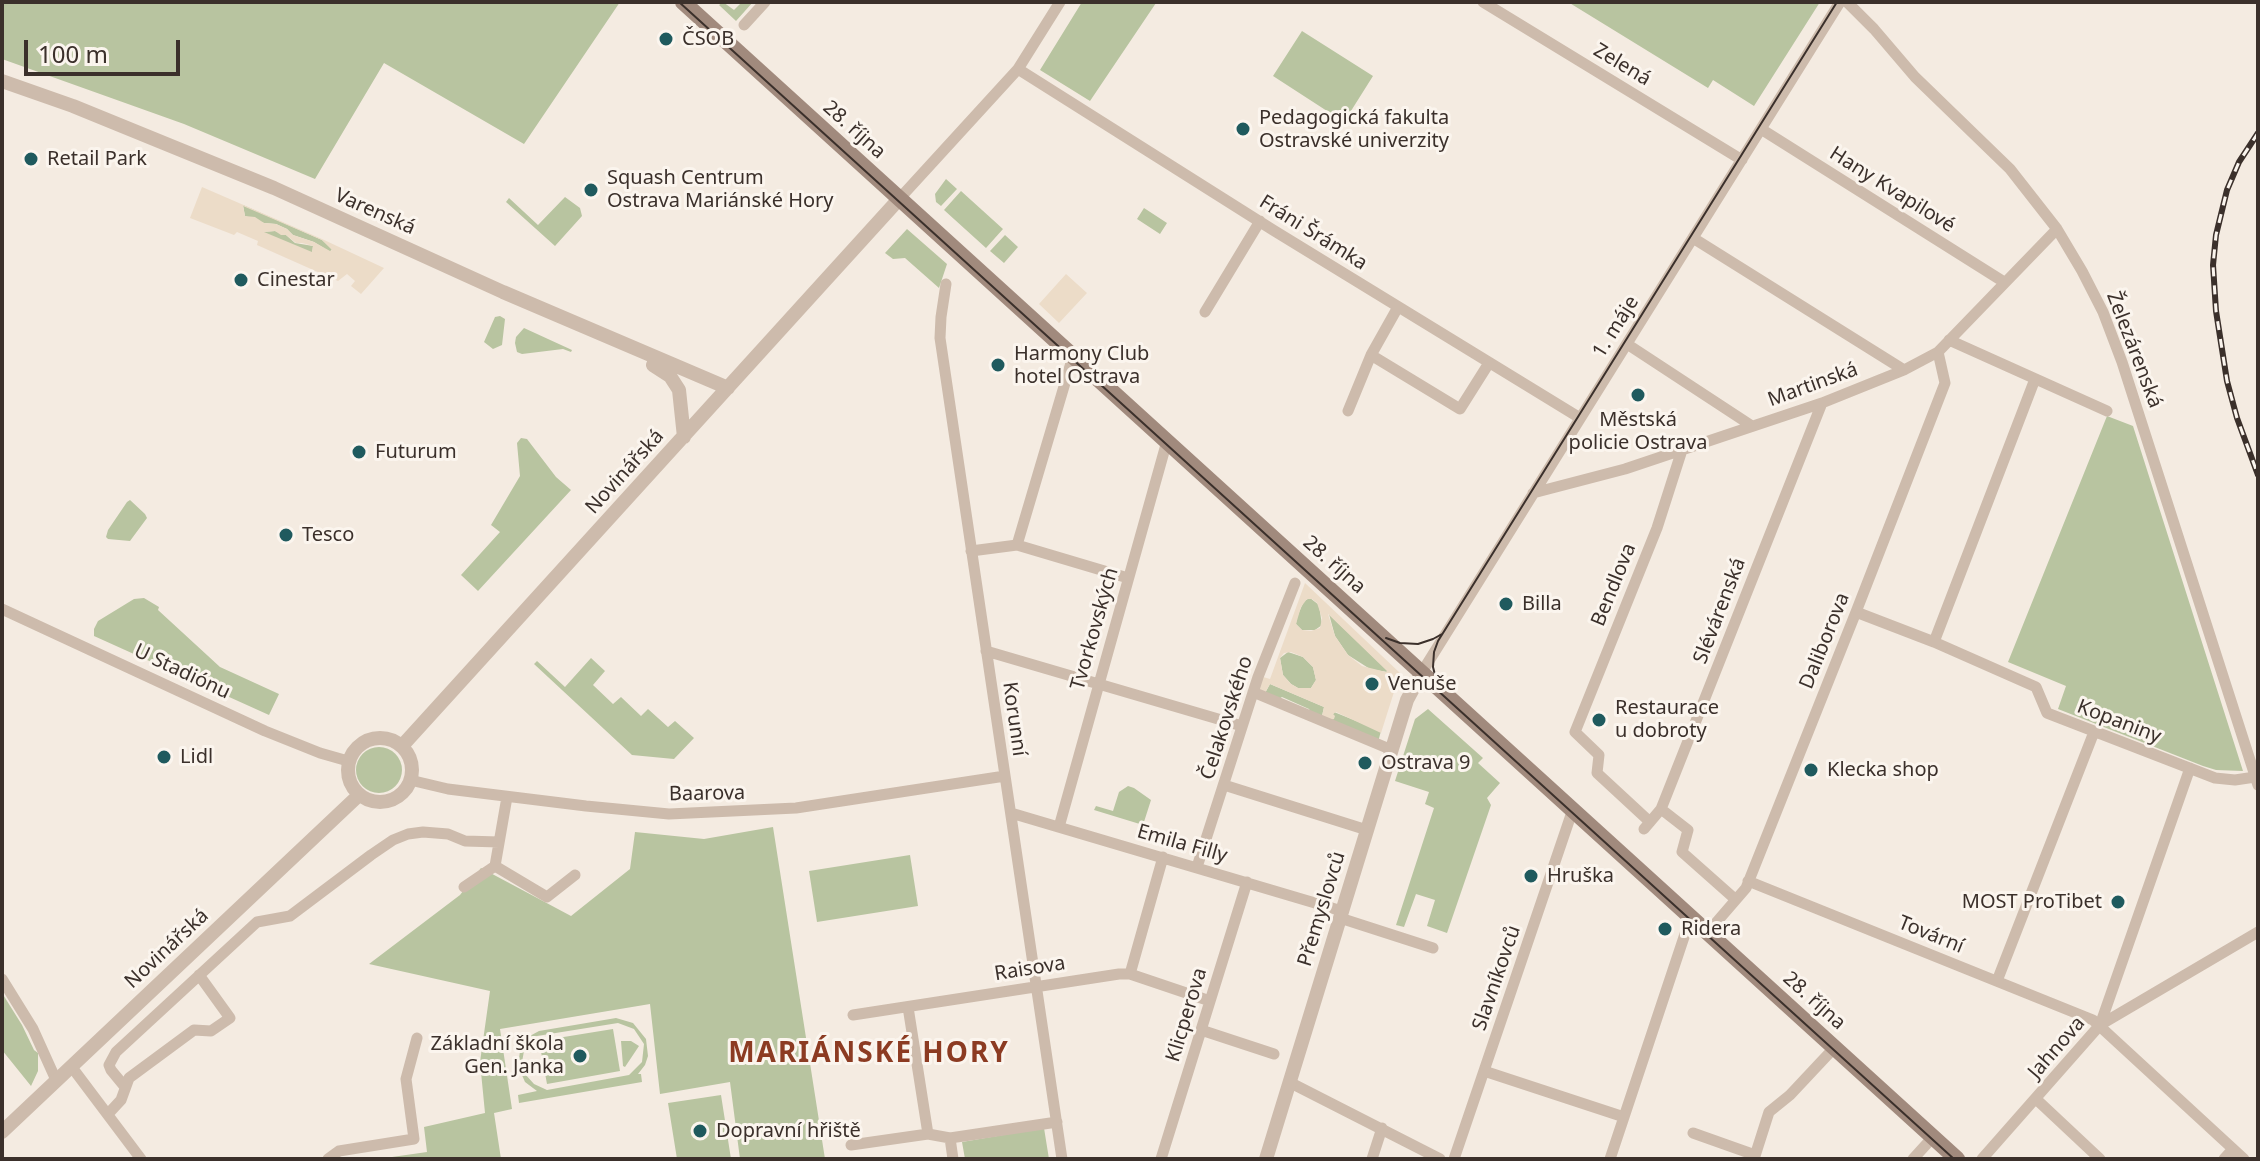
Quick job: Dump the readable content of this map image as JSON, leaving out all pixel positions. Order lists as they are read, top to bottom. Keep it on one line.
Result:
{"streets":{"main road":["28. října"],"street":["Zelená","Hany Kvapilové","Varenská","Fráni Šrámka","1. máje","Železárenská","Martinská","Novinářská","Bendlova","Slévárenská","Tvorkovských","Daliborova","U Stadiónu","Čelakovského","Korunní","Kopaniny","Baarova","Emila Filly","Přemyslovců","Tovární","Raisova","Slavníkovců","Klicperova","Jahnova"]},"crossings":[["Zelená","1. máje"],["28. října","1. máje"],["28. října","Novinářská"],["28. října","Tvorkovských"],["28. října","Daliborova"],["28. října","Přemyslovců"],["28. října","Slavníkovců"],["Hany Kvapilové","1. máje"],["Hany Kvapilové","Martinská"],["Varenská","Novinářská"],["Fráni Šrámka","1. máje"],["1. máje","Martinská"],["1. máje","Přemyslovců"],["Železárenská","Martinská"],["Železárenská","Kopaniny"],["Martinská","Bendlova"],["Martinská","Slévárenská"],["Martinská","Daliborova"],["Novinářská","U Stadiónu"],["Novinářská","Baarova"],["Bendlova","Slévárenská"],["Tvorkovských","Emila Filly"],["Daliborova","Kopaniny"],["Daliborova","Tovární"],["U Stadiónu","Baarova"],["Čelakovského","Emila Filly"],["Korunní","Baarova"],["Korunní","Emila Filly"],["Korunní","Raisova"],["Emila Filly","Přemyslovců"],["Emila Filly","Klicperova"],["Tovární","Jahnova"],["Raisova","Klicperova"]],"districts":["MARIÁNSKÉ HORY"],"places":["ČSOB","Pedagogická fakulta Ostravské univerzity","Retail Park","Squash Centrum Ostrava Mariánské Hory","Cinestar","Harmony Club hotel Ostrava","Městská policie Ostrava","Futurum","Tesco","Billa","Venuše","Restaurace u dobroty","Lidl","Ostrava 9","Klecka shop","Hruška","MOST ProTibet","Ridera","Základní škola Gen. Janka","Dopravní hřiště"],"scale_bar":"100 m"}
